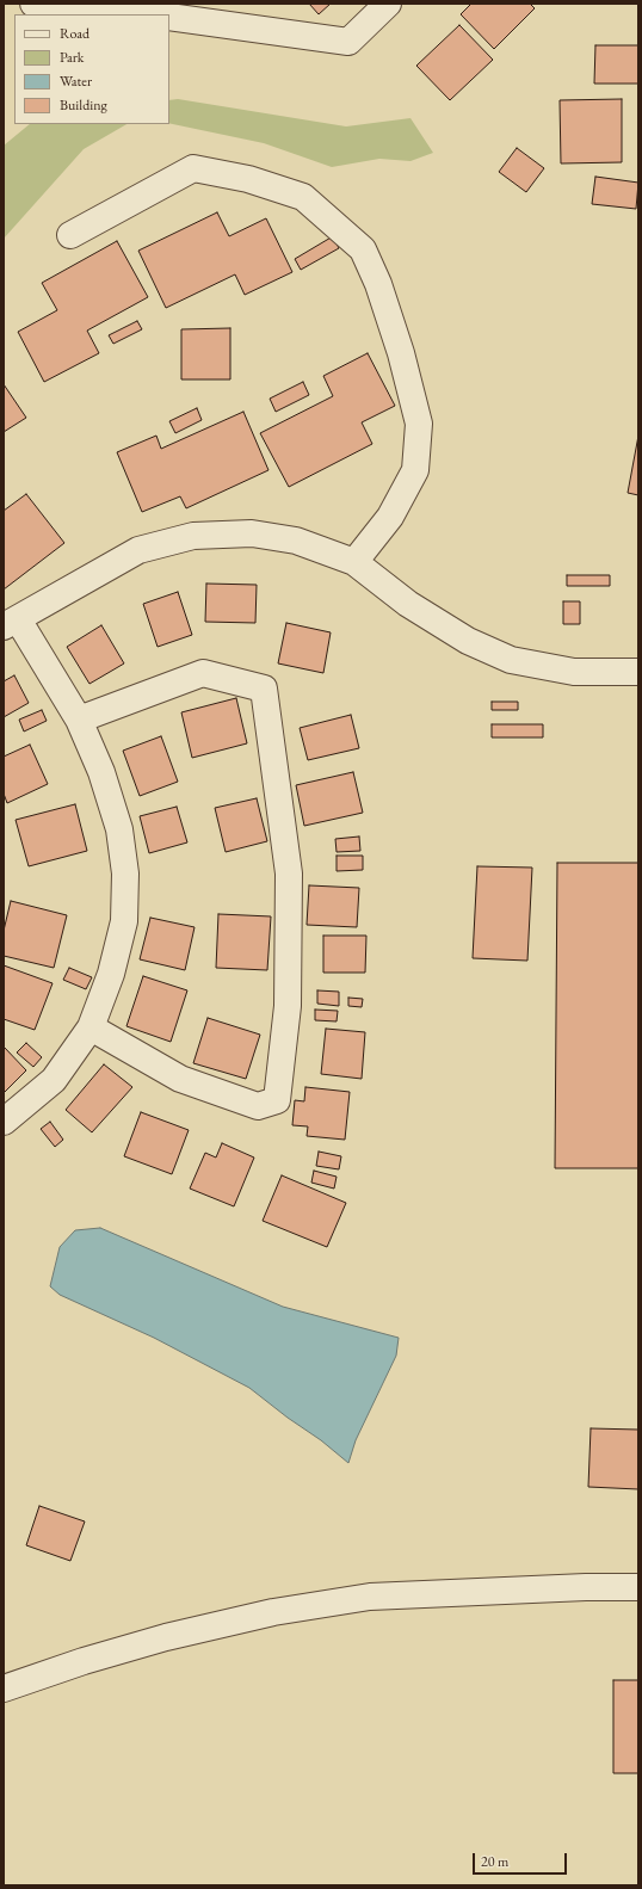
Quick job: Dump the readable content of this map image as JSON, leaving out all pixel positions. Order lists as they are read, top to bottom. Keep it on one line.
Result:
{"legend":["Road","Park","Water","Building"],"scale_bar":"20 m"}
